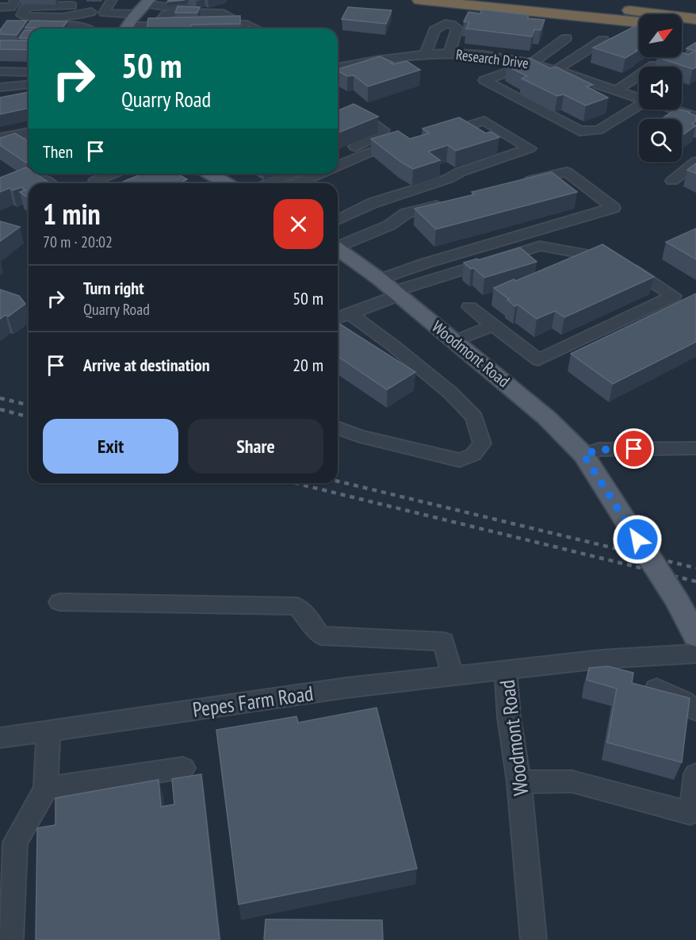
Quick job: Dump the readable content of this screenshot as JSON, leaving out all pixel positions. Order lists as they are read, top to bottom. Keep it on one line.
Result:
{"streets":{"main road":["Woodmont Road"],"street":["Research Drive","Pepes Farm Road"]},"crossings":[["Woodmont Road","Pepes Farm Road"]],"north":"top right","page":{"turn":["50 m","Quarry Road"],"then":"Then","heading":["1 min","70 m · 20:02"],"list":[{"name":"Turn right","note":"Quarry Road","value":"50 m"},{"name":"Arrive at destination","value":"20 m"}],"buttons":["Exit","Share"]}}
